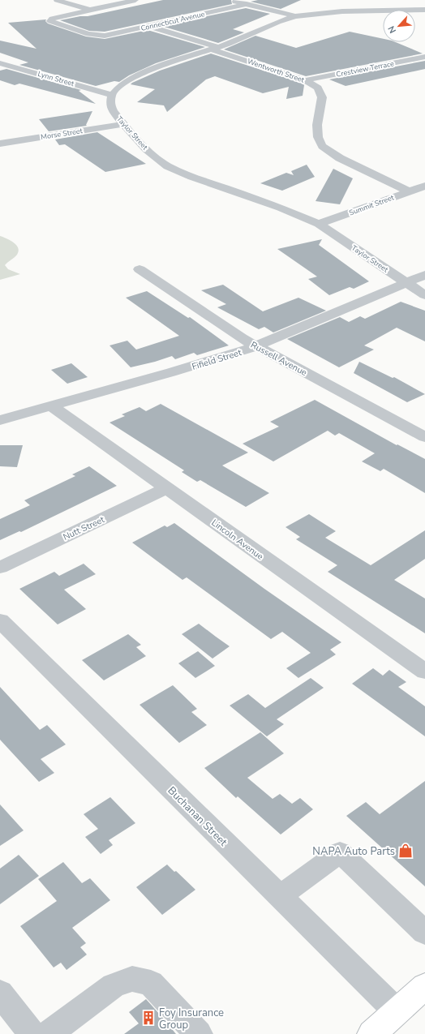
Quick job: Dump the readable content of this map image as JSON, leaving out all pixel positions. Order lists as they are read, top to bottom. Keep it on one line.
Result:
{"streets":{"street":["Connecticut Avenue","Crestview Terrace","Wentworth Street","Lynn Street","Taylor Street","Morse Street","Summit Street","Russell Avenue","Fifield Street","Nutt Street","Lincoln Avenue","Buchanan Street"]},"crossings":[["Connecticut Avenue","Wentworth Street"],["Crestview Terrace","Wentworth Street"],["Wentworth Street","Summit Street"],["Lynn Street","Taylor Street"],["Taylor Street","Morse Street"],["Taylor Street","Summit Street"],["Taylor Street","Fifield Street"],["Russell Avenue","Fifield Street"],["Fifield Street","Lincoln Avenue"],["Nutt Street","Lincoln Avenue"]],"places":{"shop":["NAPA Auto Parts"],"building":["Foy Insurance Group"]},"north":"bottom left"}
